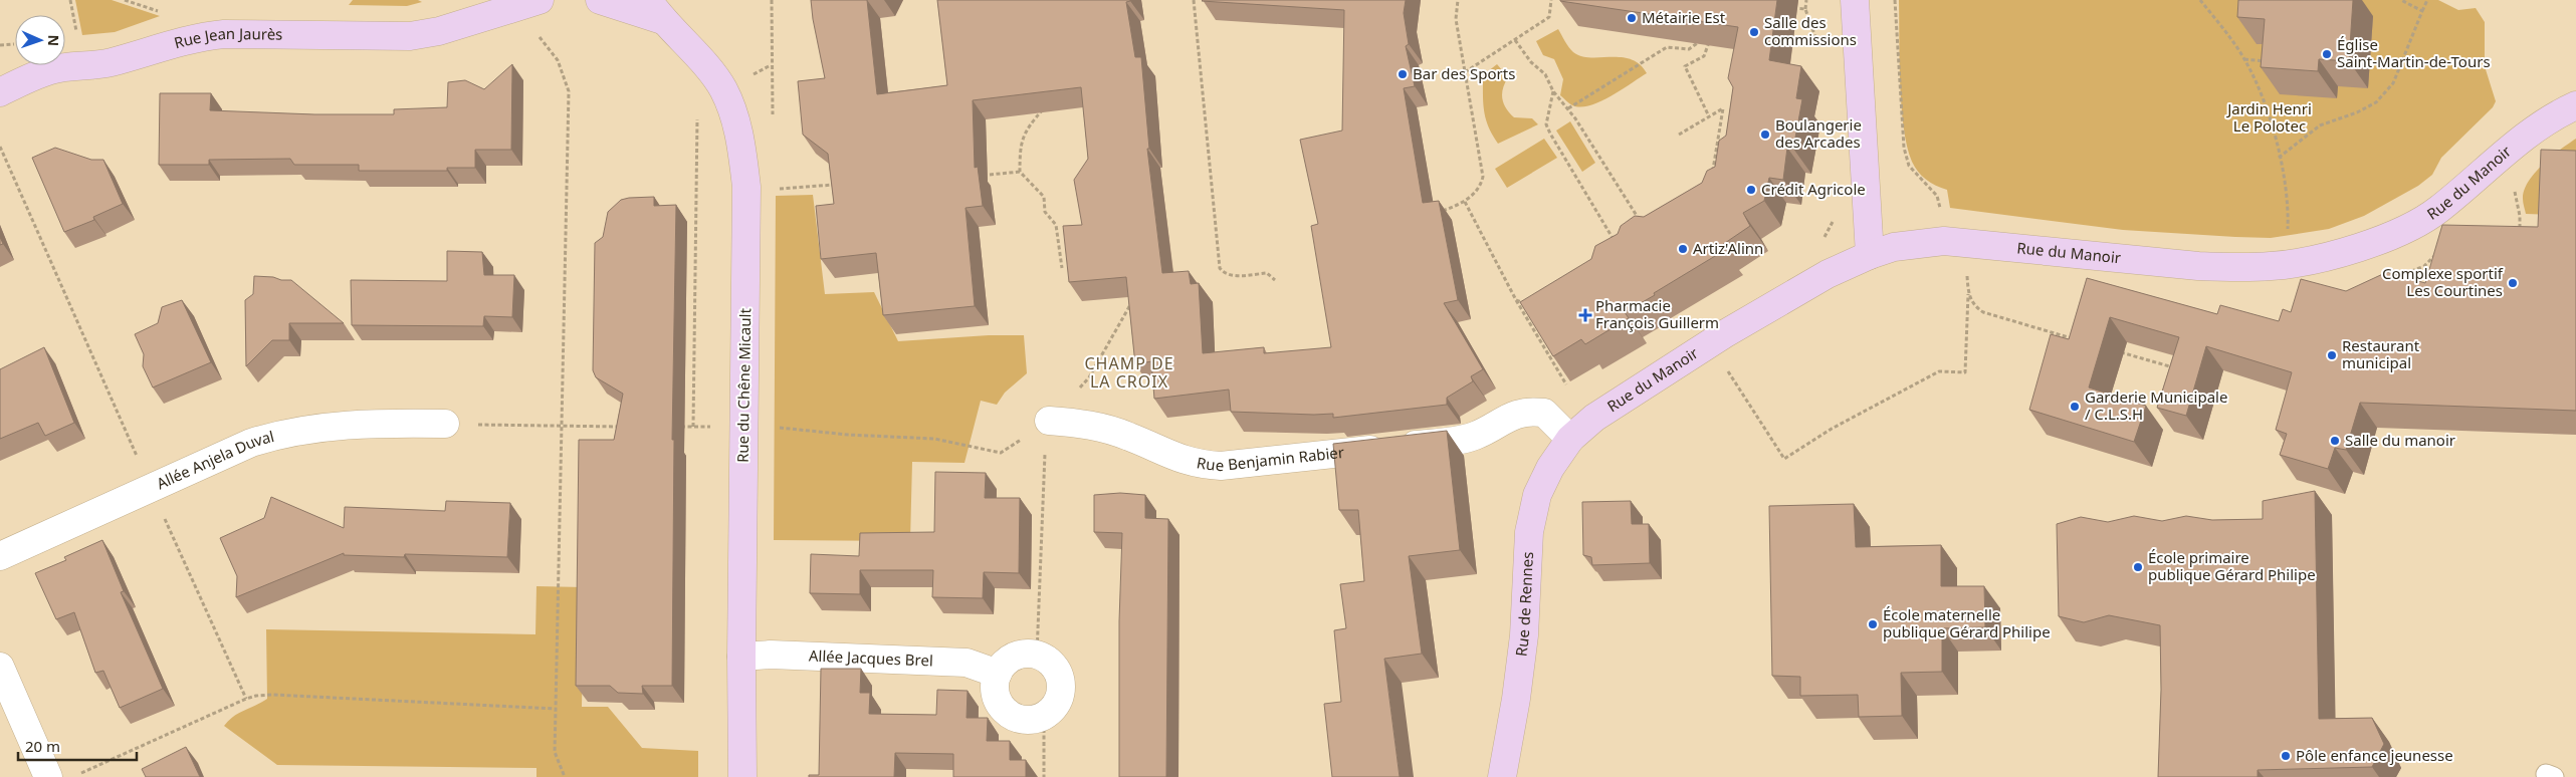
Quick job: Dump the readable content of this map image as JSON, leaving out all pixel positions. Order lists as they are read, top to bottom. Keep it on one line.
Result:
{"streets":{"street":["Rue Jean Jaurès","Rue du Manoir","Rue du Chêne Micault","Rue Benjamin Rabier","Allée Anjela Duval","Rue de Rennes","Allée Jacques Brel"]},"crossings":[["Rue du Manoir","Rue Benjamin Rabier"],["Rue du Manoir","Rue de Rennes"],["Rue du Chêne Micault","Allée Jacques Brel"],["Rue Benjamin Rabier","Rue de Rennes"]],"districts":["CHAMP DE LA CROIX"],"parks":["Jardin Henri Le Polotec"],"places":{"other":["Métairie Est","Salle des commissions","Église Saint-Martin-de-Tours","Bar des Sports","Boulangerie des Arcades","Crédit Agricole","Artiz'Alinn","Complexe sportif Les Courtines","Restaurant municipal","Garderie Municipale / C.L.S.H","Salle du manoir","École primaire publique Gérard Philipe","École maternelle publique Gérard Philipe","Pôle enfance jeunesse"],"health":["Pharmacie François Guillerm"]},"scale_bar":"20 m","north":"right"}
